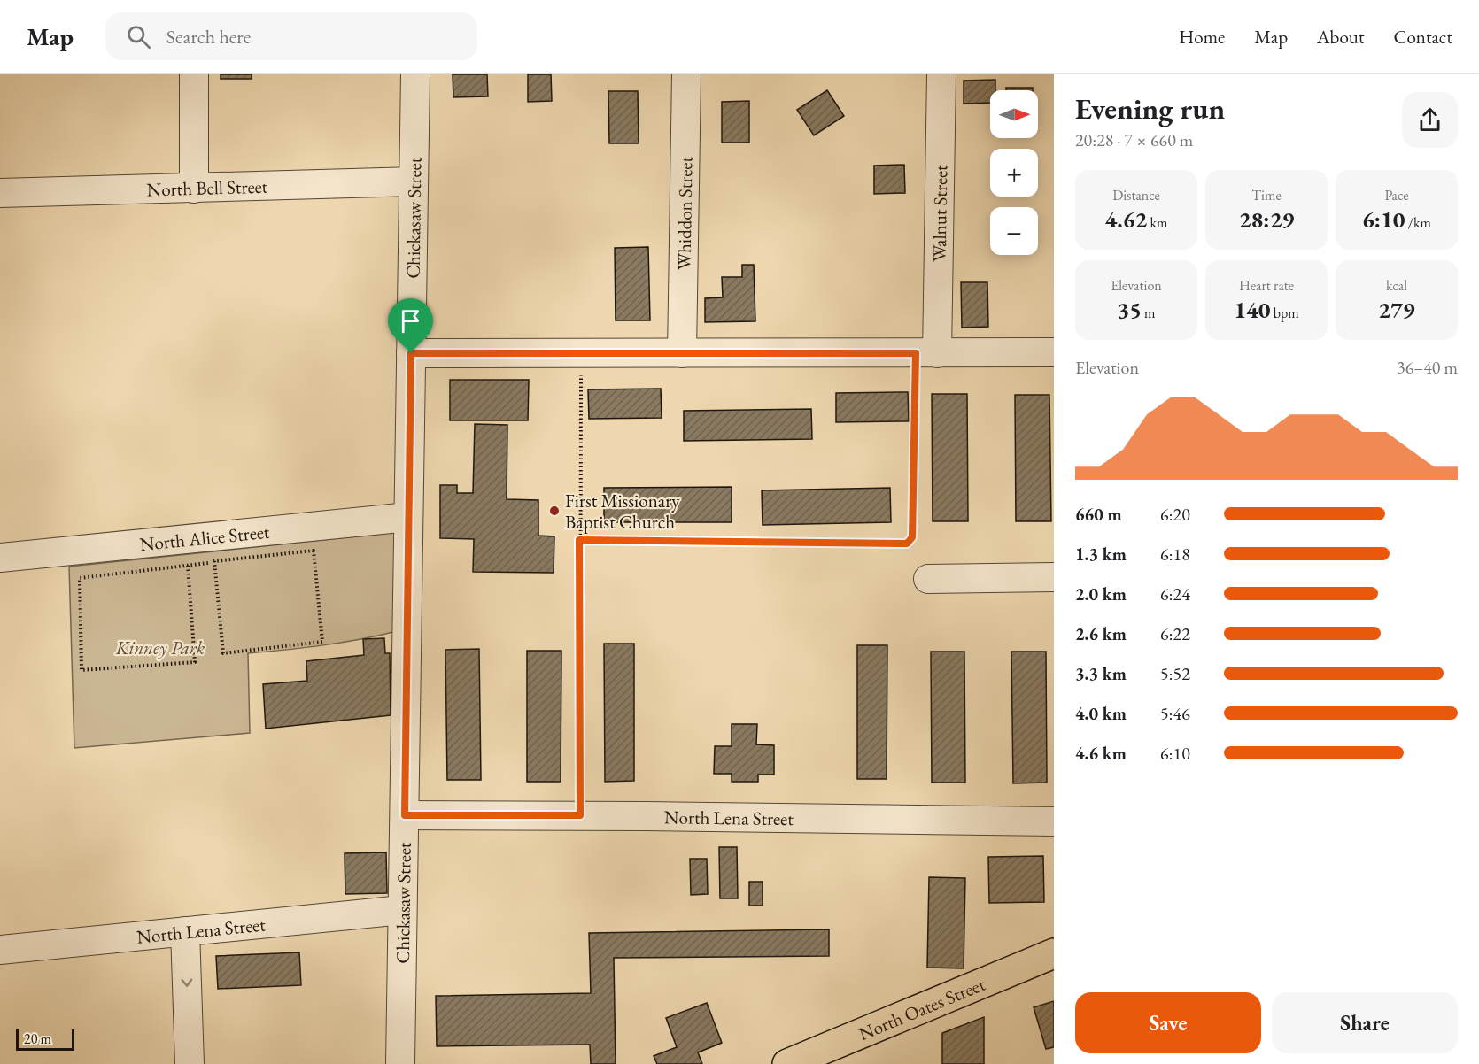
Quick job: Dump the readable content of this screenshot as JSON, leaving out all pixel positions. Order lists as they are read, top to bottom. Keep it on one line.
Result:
{"streets":{"main road":["North Oates Street"],"street":["North Bell Street","Whiddon Street","Walnut Street","Chickasaw Street","North Alice Street","North Lena Street"]},"crossings":[["North Bell Street","Chickasaw Street"],["Chickasaw Street","North Alice Street"],["Chickasaw Street","North Lena Street"]],"parks":["Kinney Park"],"places":["First Missionary Baptist Church"],"scale_bar":"20 m","north":"right","page":{"header":"Map","search":"Search here","nav":["Home","Map","About","Contact"],"heading":["Evening run","20:28 · 7 × 660 m"],"map_buttons":["+","−"],"stats":[["Distance","4.62 km"],["Time","28:29"],["Pace","6:10 /km"],["Elevation","35 m"],["Heart rate","140 bpm"],["kcal","279"]],"chart":["Elevation","36–40 m"],"list":[{"name":"660 m","note":"6:20"},{"name":"1.3 km","note":"6:18"},{"name":"2.0 km","note":"6:24"},{"name":"2.6 km","note":"6:22"},{"name":"3.3 km","note":"5:52"},{"name":"4.0 km","note":"5:46"},{"name":"4.6 km","note":"6:10"}],"buttons":["Save","Share"],"scale":"20 m"}}
